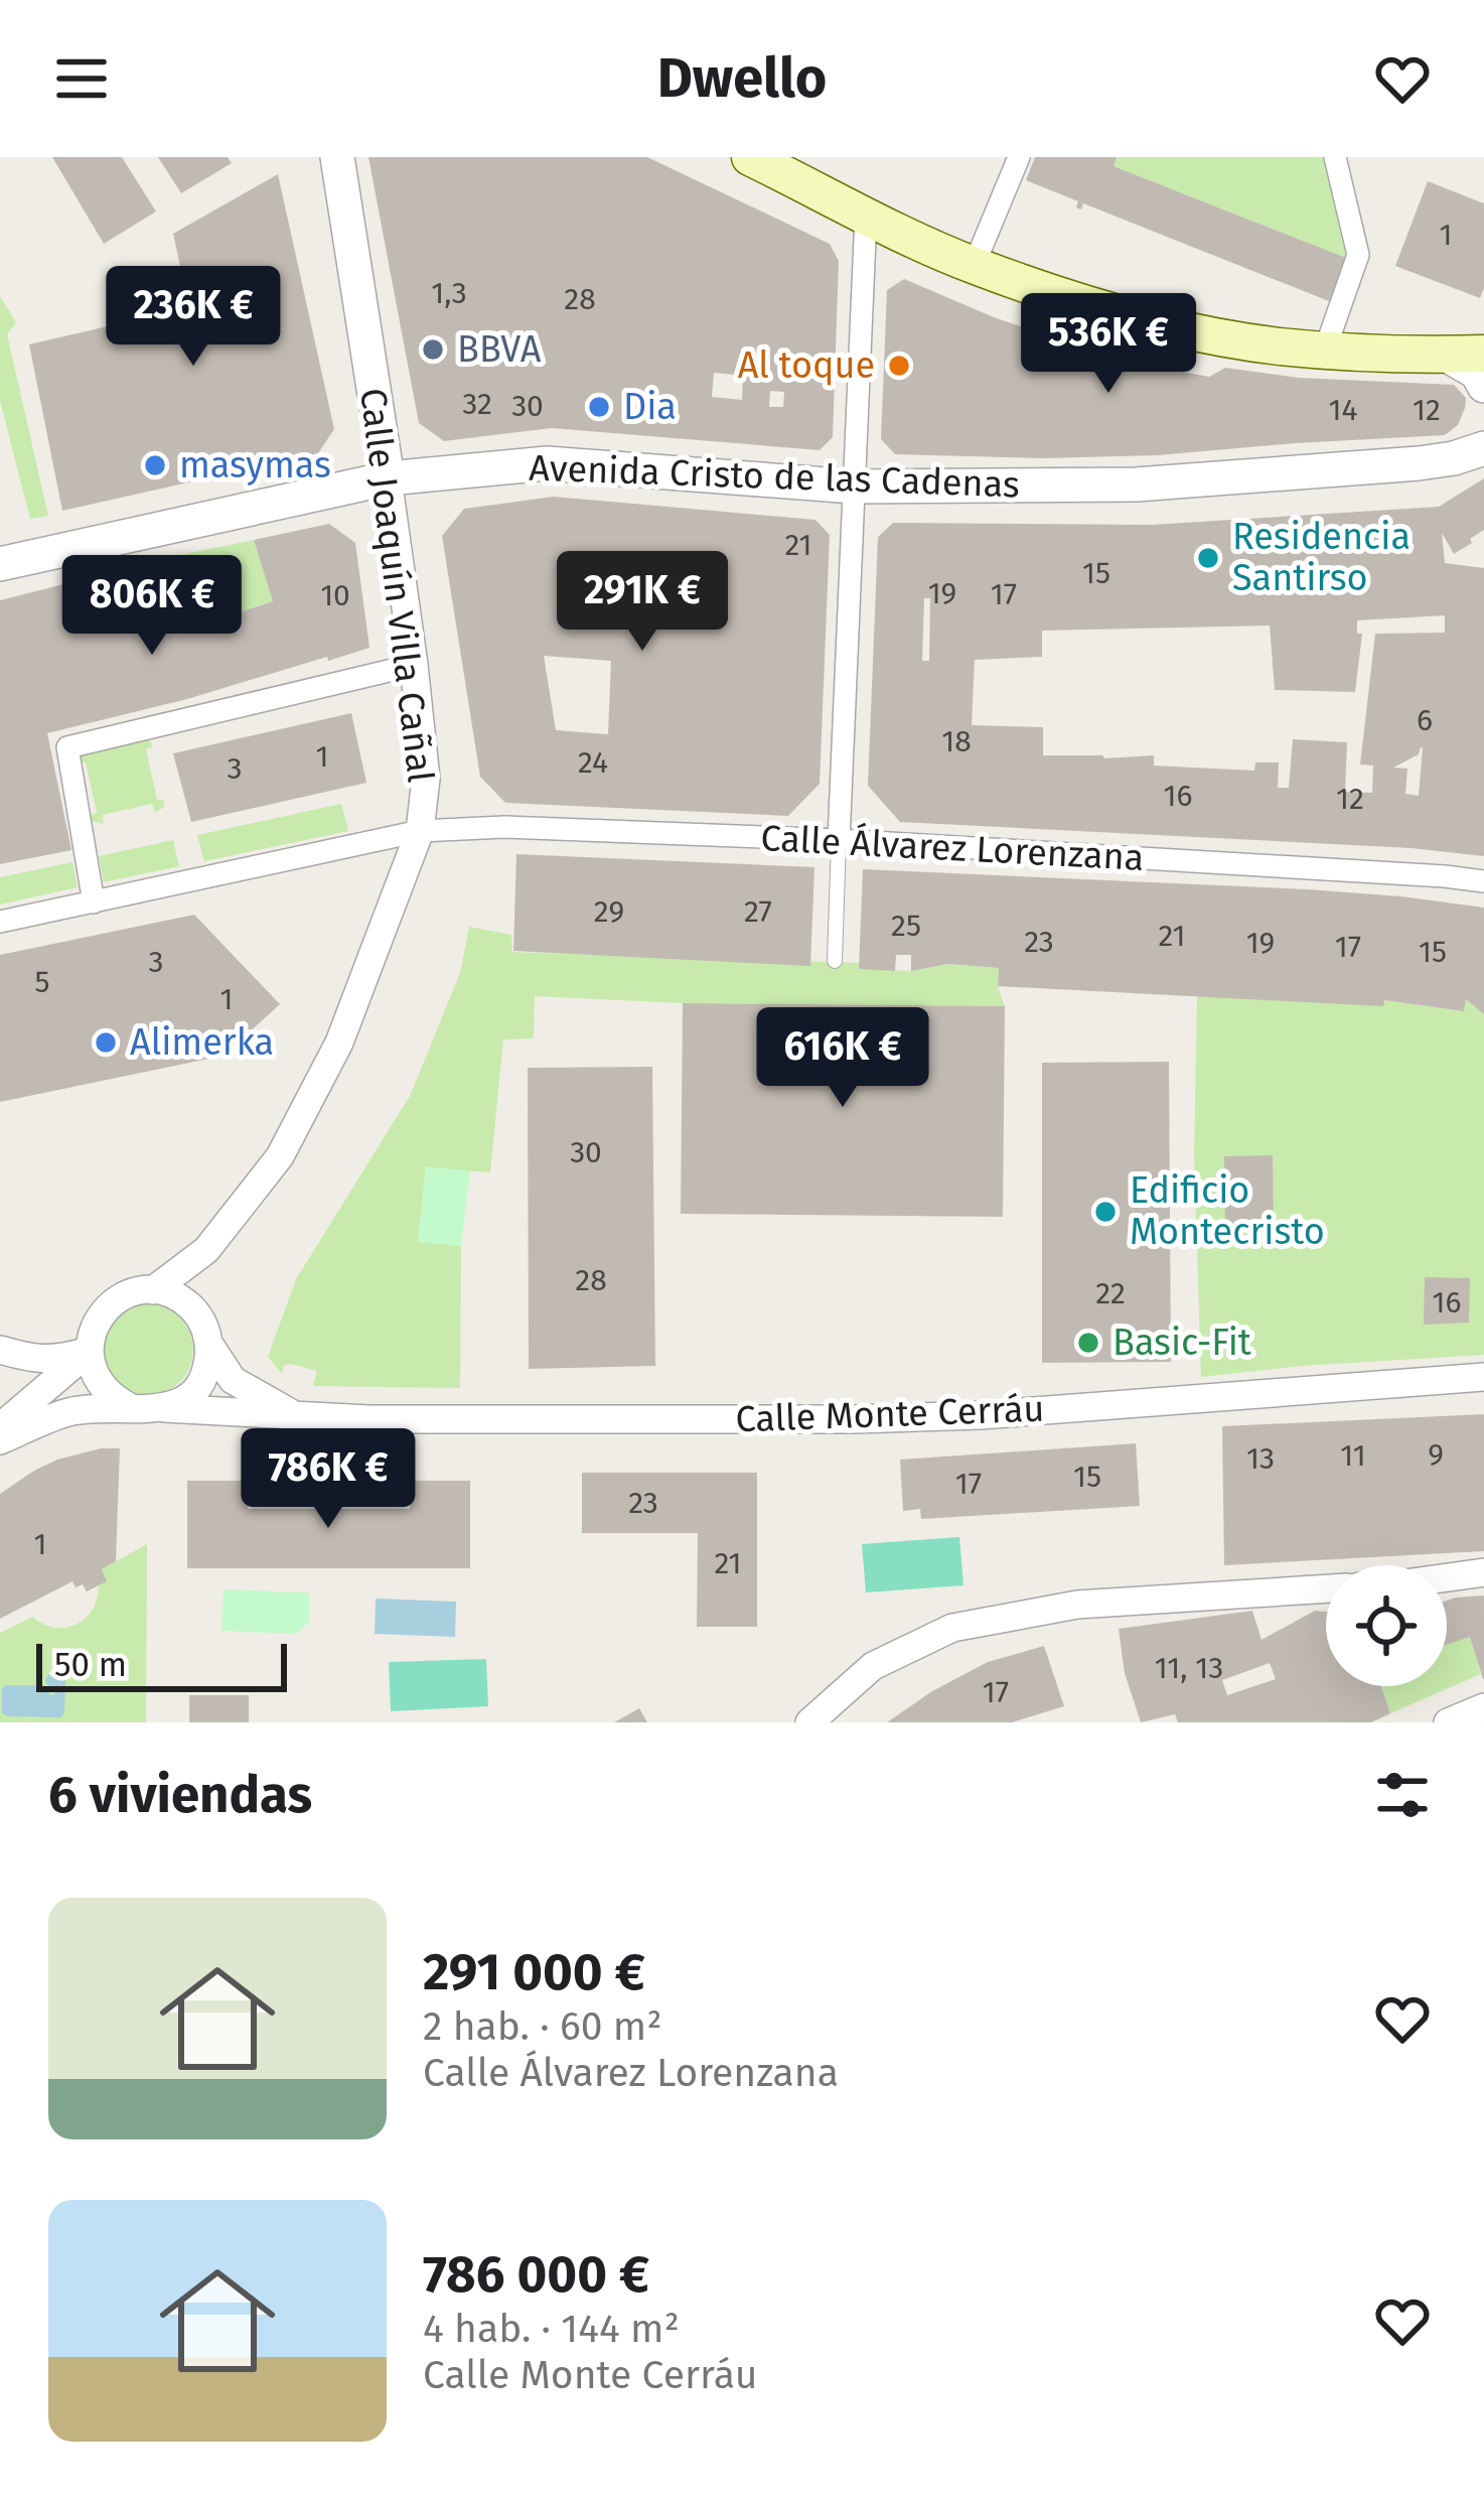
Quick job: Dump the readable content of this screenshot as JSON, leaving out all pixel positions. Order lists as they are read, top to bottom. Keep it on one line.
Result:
{"streets":{"street":["Avenida Cristo de las Cadenas","Calle Joaquín Villa Cañal","Calle Álvarez Lorenzana","Calle Monte Cerráu"]},"crossings":[["Avenida Cristo de las Cadenas","Calle Joaquín Villa Cañal"],["Calle Joaquín Villa Cañal","Calle Álvarez Lorenzana"],["Calle Joaquín Villa Cañal","Calle Monte Cerráu"]],"places":["BBVA","Al toque","Dia","masymas","Residencia Santirso","Alimerka","Edificio Montecristo","Basic-Fit"],"house_numbers":["1","1,3","28","32","30","14","12","21","15","19","17","10","6","18","1","24","3","16","12","29","27","25","21","23","19","17","15","3","5","1","30","28","22","16","9","11","13","15","17","23","1","21","11, 13","17"],"scale_bar":"50 m","page":{"header":"Dwello","price":["236K €","536K €","291K €","806K €","616K €","786K €"],"scale":"50 m","heading":"6 viviendas","list":[{"name":"291 000 €","note":"2 hab. · 60 m² · Calle Álvarez Lorenzana"},{"name":"786 000 €","note":"4 hab. · 144 m² · Calle Monte Cerráu"}]}}
